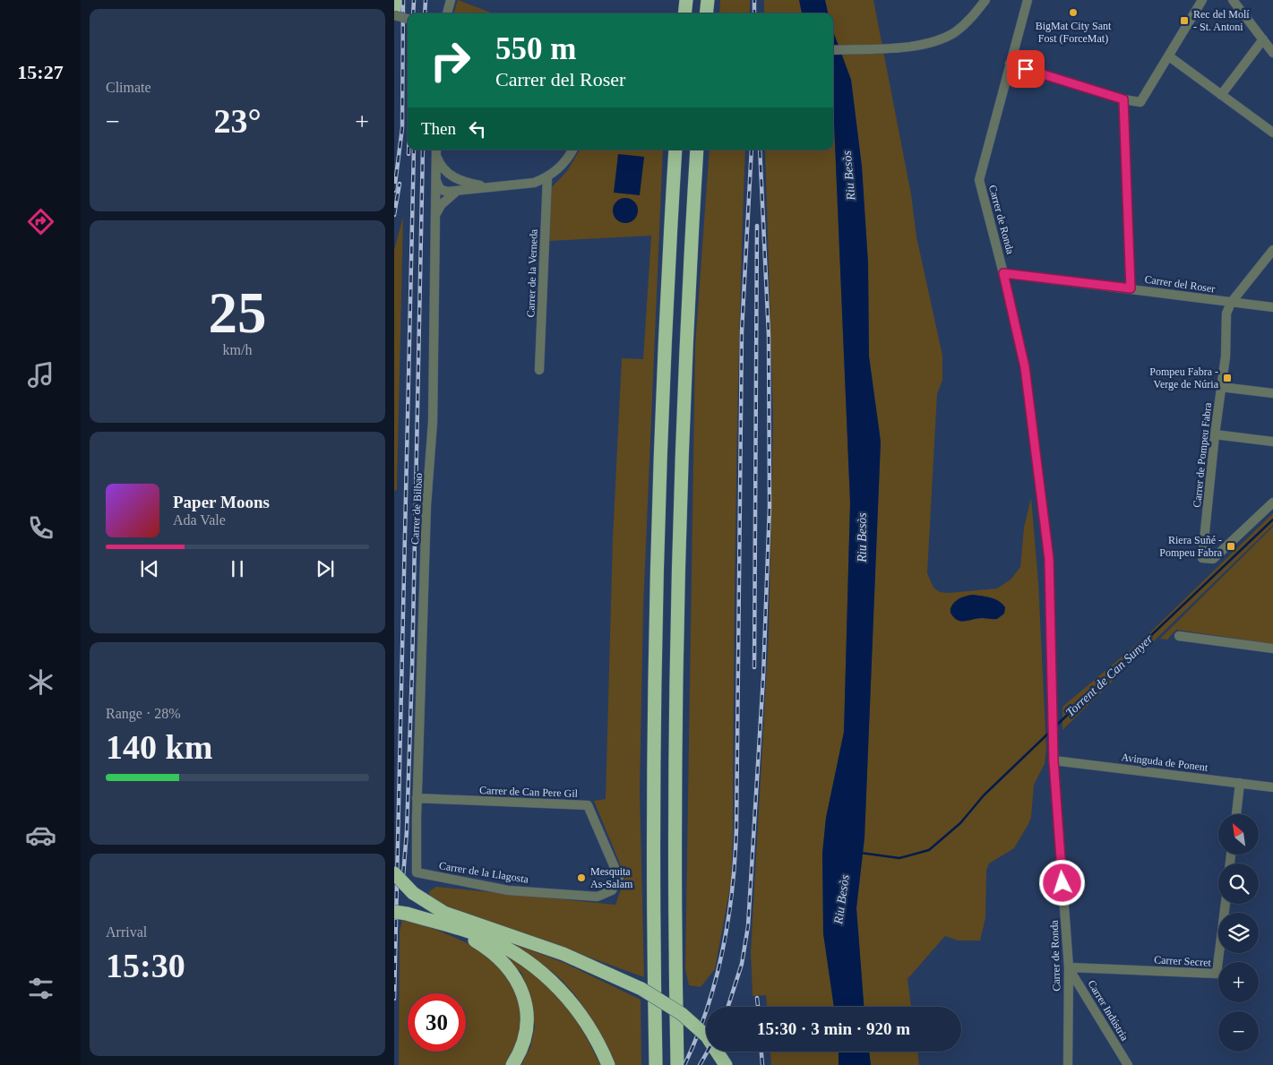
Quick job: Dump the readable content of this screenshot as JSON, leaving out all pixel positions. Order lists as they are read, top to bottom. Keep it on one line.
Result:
{"streets":{"street":["Carrer de Ronda","Carrer de la Verneda","Carrer del Roser","Carrer de Pompeu Fabra","Carrer de Bilbao","Avinguda de Ponent","Carrer de Can Pere Gil","Carrer de la Llagosta","Carrer Secret","Carrer Indústria"]},"crossings":[["Carrer de Ronda","Carrer del Roser"],["Carrer de Ronda","Avinguda de Ponent"],["Carrer de Ronda","Carrer Secret"],["Carrer de Ronda","Carrer Indústria"],["Carrer del Roser","Carrer de Pompeu Fabra"],["Carrer de Bilbao","Carrer de Can Pere Gil"],["Carrer de Bilbao","Carrer de la Llagosta"],["Carrer de Can Pere Gil","Carrer de la Llagosta"],["Carrer Secret","Carrer Indústria"]],"water":["Riu Besòs","Torrent de Can Sunyer"],"places":{"other":["BigMat City Sant Fost (ForceMat)","Mesquita As-Salam"],"transit":["Rec del Molí - St. Antoni","Pompeu Fabra - Verge de Núria","Riera Suñé - Pompeu Fabra"]},"north":"top left","page":{"tabs":"15:27","tile":["Climate",["25","km/h"],["Range · 28%","140 km"],["Arrival","15:30"]],"turn":["550 m","Carrer del Roser"],"heat":["−","23°","+"],"then":"Then","song":["Paper Moons","Ada Vale"],"map_buttons":["+","−"],"limit":"30","trip":"15:30 · 3 min · 920 m"}}
